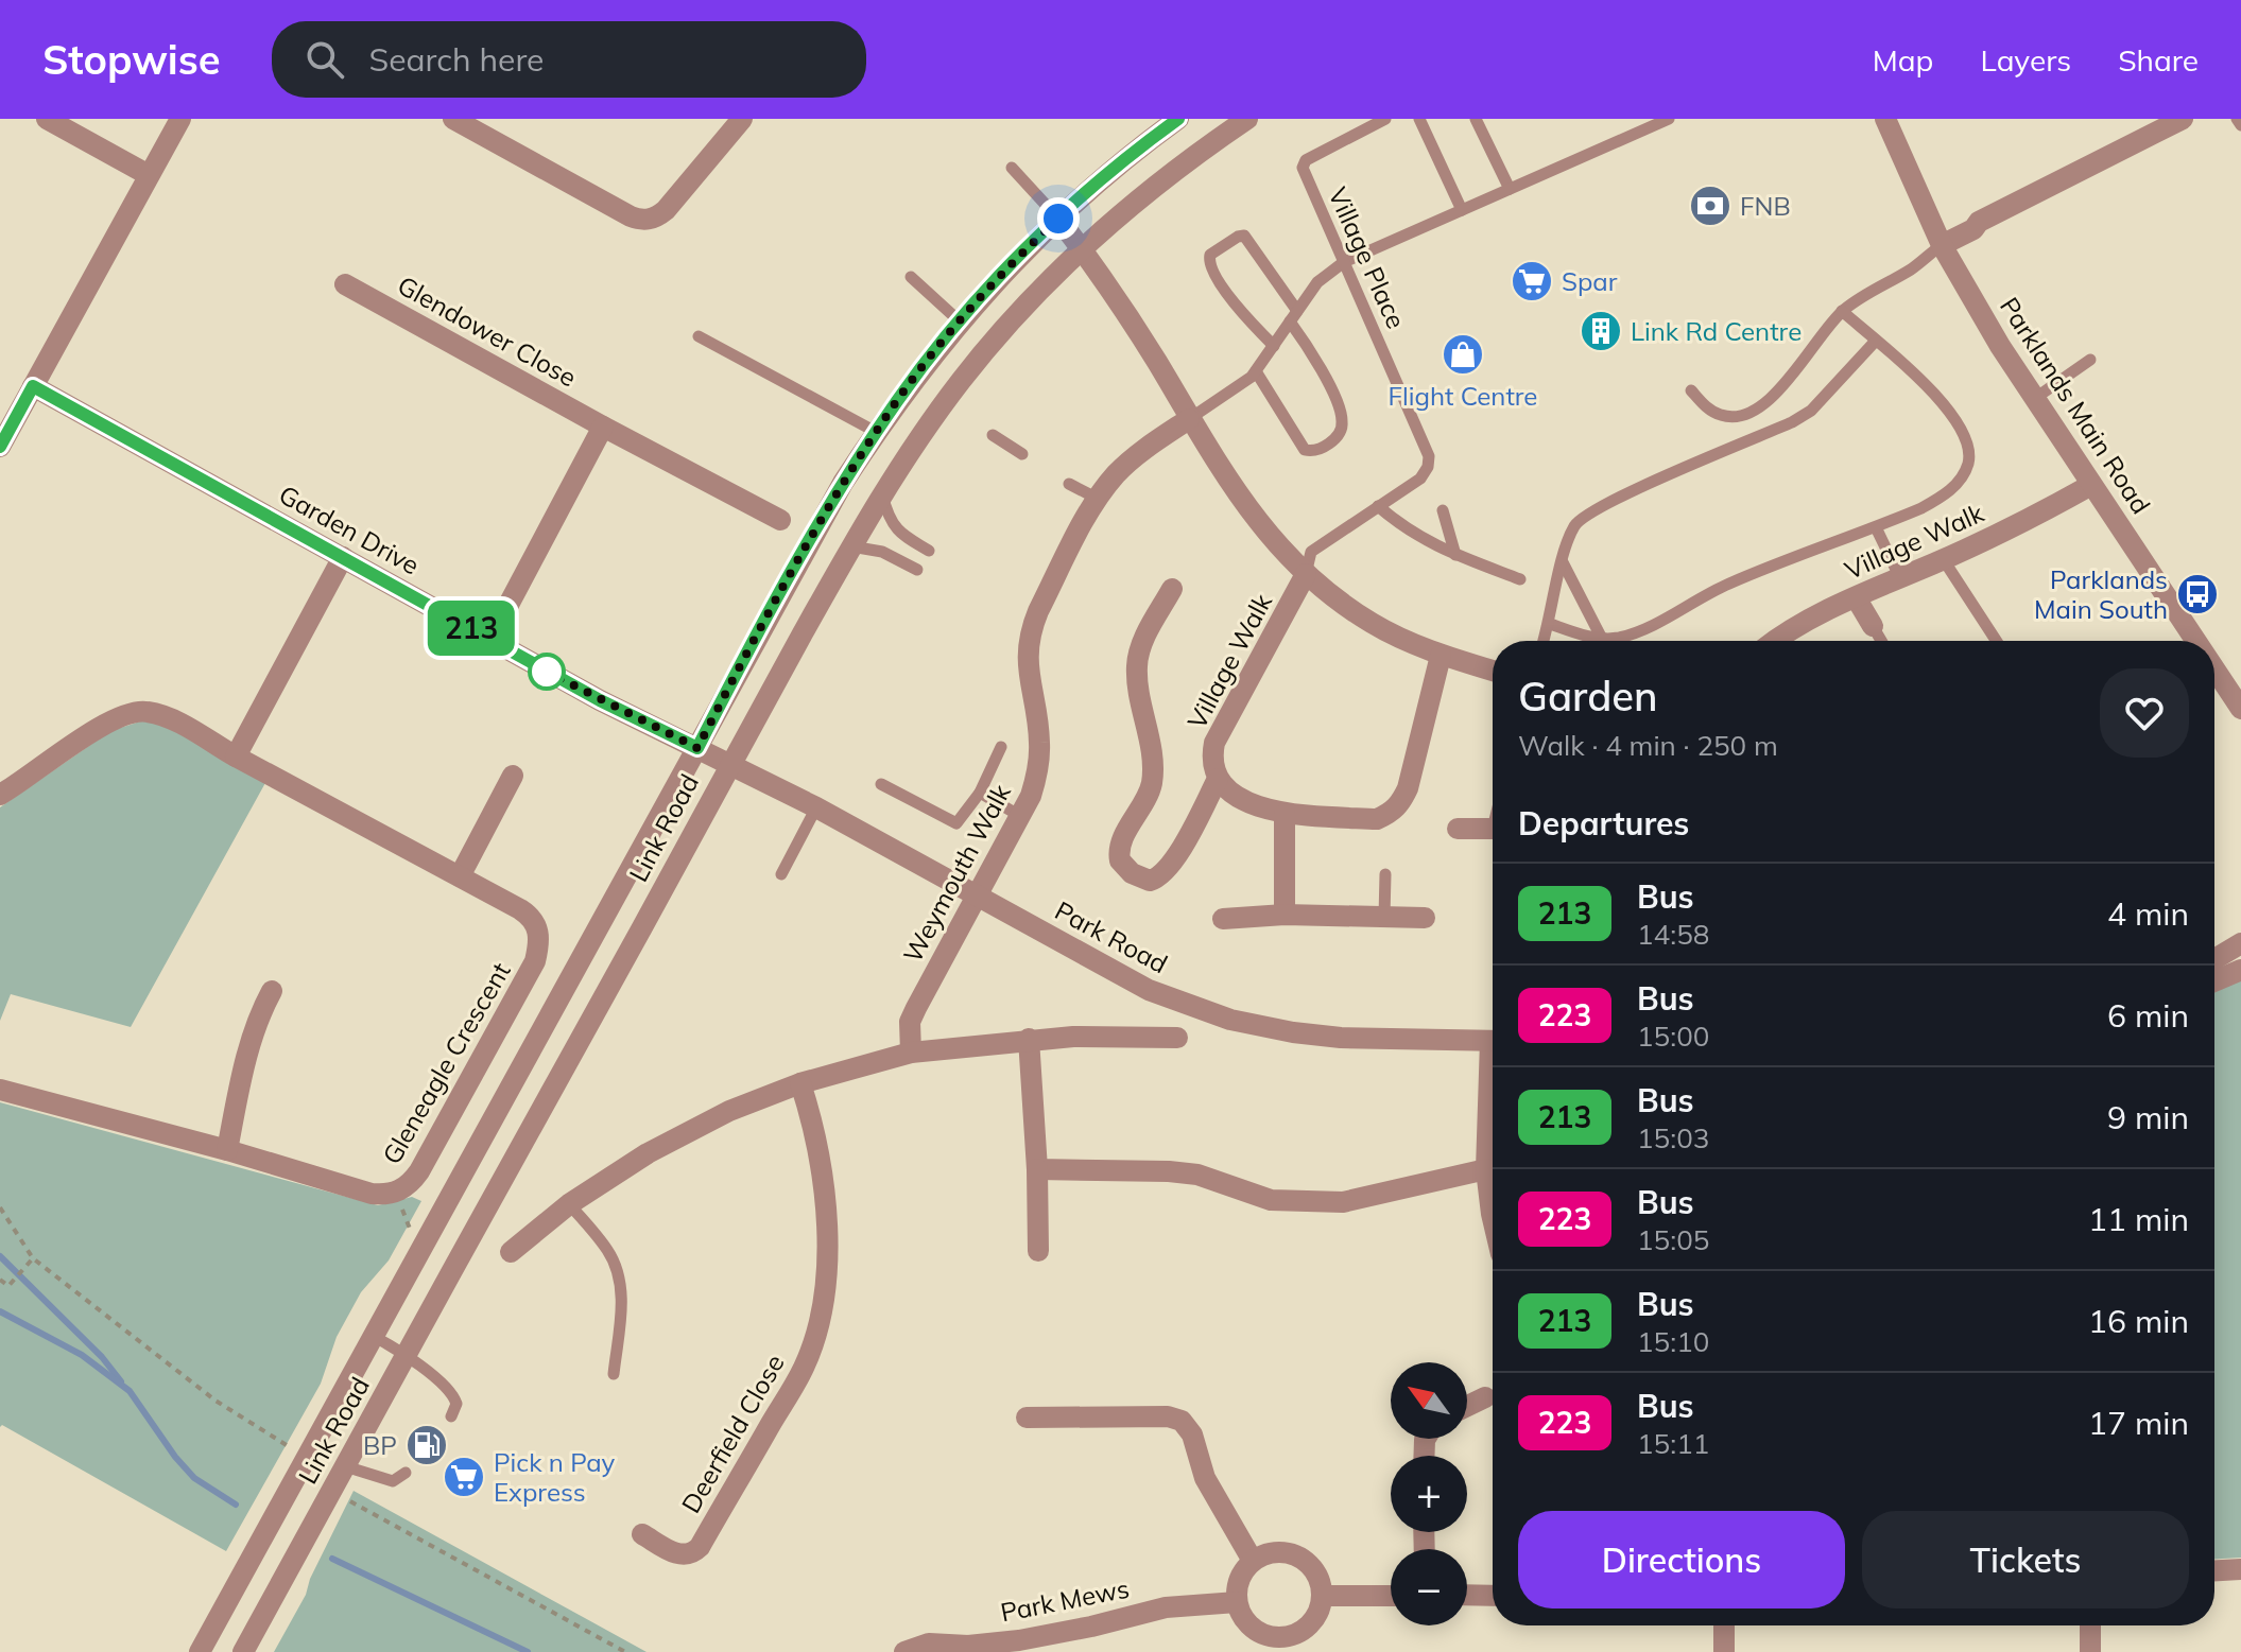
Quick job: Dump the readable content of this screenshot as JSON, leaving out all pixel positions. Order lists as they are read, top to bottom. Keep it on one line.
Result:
{"streets":{"street":["Glendower Close","Parklands Main Road","Garden Drive","Village Walk","Link Road","Weymouth Walk","Park Road","Gleneagle Crescent","Deerfield Close","Park Mews"],"lane":["Village Place"]},"crossings":[["Parklands Main Road","Village Walk"],["Garden Drive","Link Road"],["Garden Drive","Park Road"],["Link Road","Park Road"],["Weymouth Walk","Park Road"]],"places":{"bank":["FNB"],"supermarket":["Spar","Pick n Pay Express"],"building":["Link Rd Centre"],"shop":["Flight Centre"],"bus stop":["Parklands Main South"],"fuel station":["BP"]},"lines":["bus line 213"],"north":"top left","page":{"header":"Stopwise","search":"Search here","nav":["Map","Layers","Share"],"on_map":"213","heading":[["Garden","Walk · 4 min · 250 m"],"Departures"],"list":[{"mark":"213","name":"Bus","note":"14:58","value":"4 min"},{"mark":"223","name":"Bus","note":"15:00","value":"6 min"},{"mark":"213","name":"Bus","note":"15:03","value":"9 min"},{"mark":"223","name":"Bus","note":"15:05","value":"11 min"},{"mark":"213","name":"Bus","note":"15:10","value":"16 min"},{"mark":"223","name":"Bus","note":"15:11","value":"17 min"}],"map_buttons":["+","−"],"buttons":["Directions","Tickets"]}}
